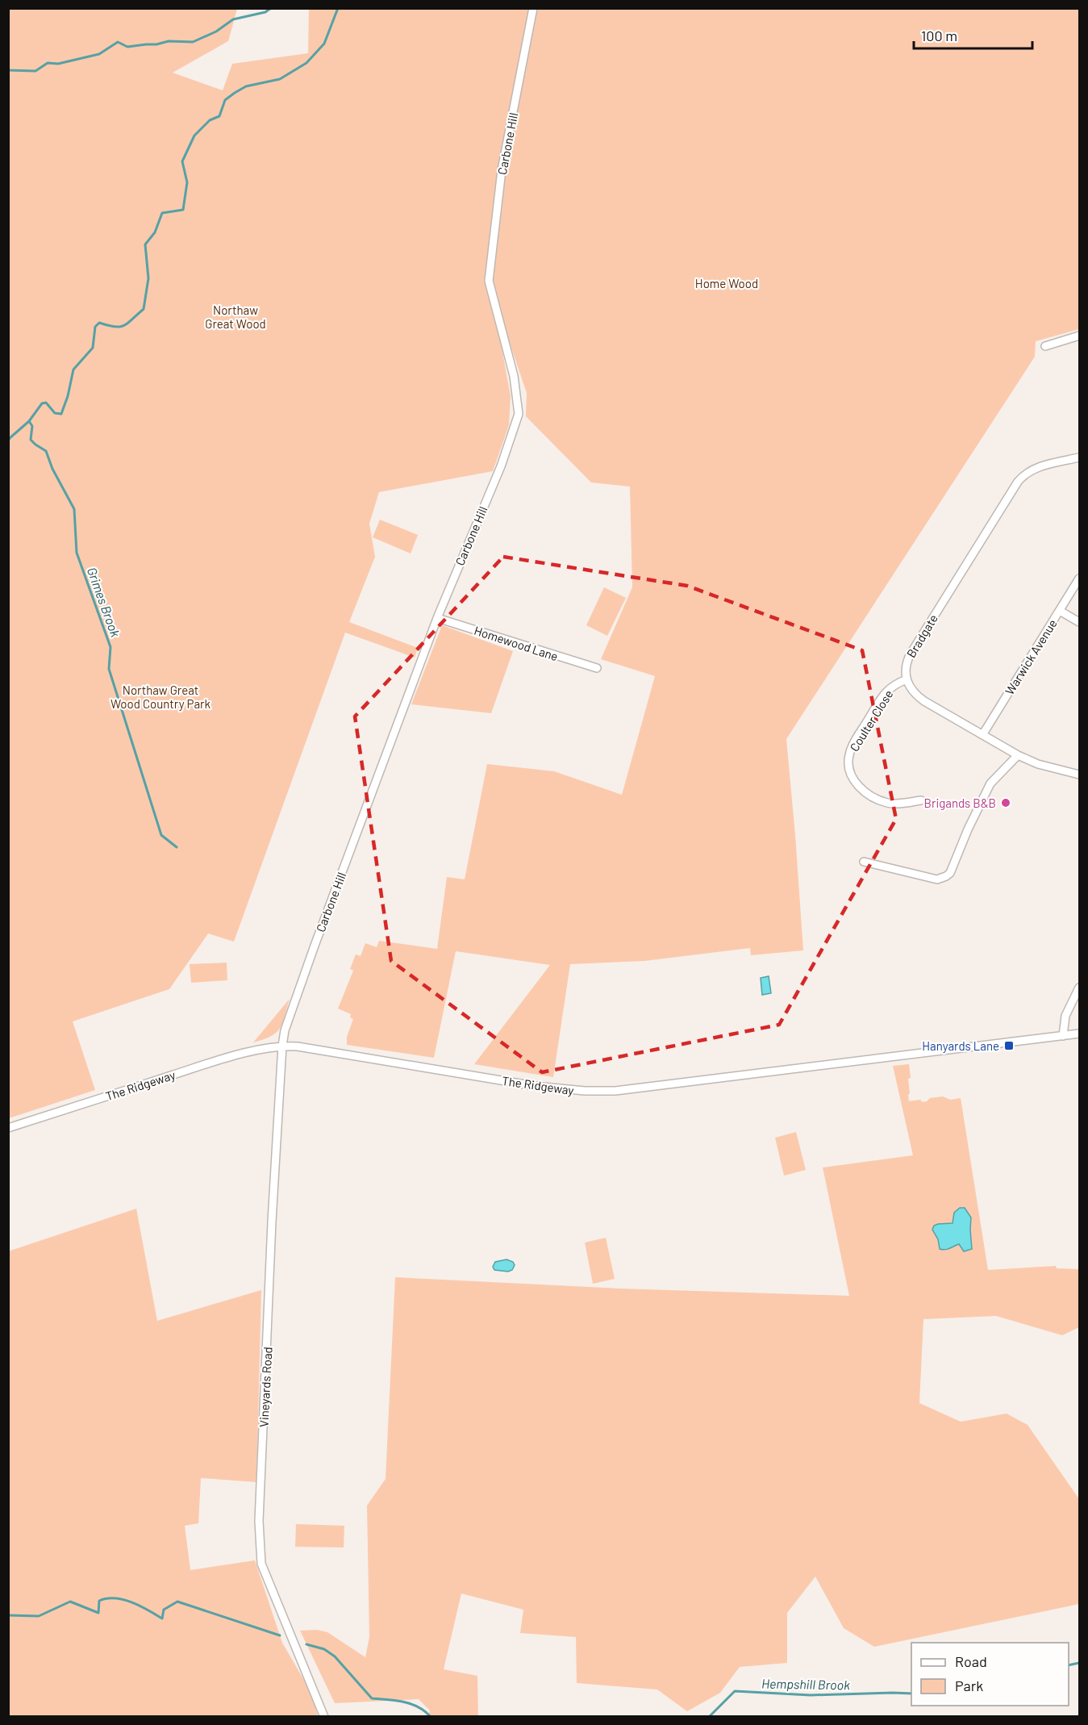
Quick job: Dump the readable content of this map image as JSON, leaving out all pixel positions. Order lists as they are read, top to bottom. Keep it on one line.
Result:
{"streets":{"street":["Carbone Hill","Bradgate","Homewood Lane","Warwick Avenue","Coulter Close","The Ridgeway","Vineyards Road"]},"crossings":[["Carbone Hill","Homewood Lane"],["Carbone Hill","The Ridgeway"],["Carbone Hill","Vineyards Road"],["Bradgate","Coulter Close"],["The Ridgeway","Vineyards Road"]],"water":["Grimes Brook","Hempshill Brook"],"parks":["Home Wood","Northaw Great Wood","Northaw Great Wood Country Park"],"places":{"other":["Brigands B&B"],"transit":["Hanyards Lane"]},"legend":["Road","Park"],"scale_bar":"100 m"}
